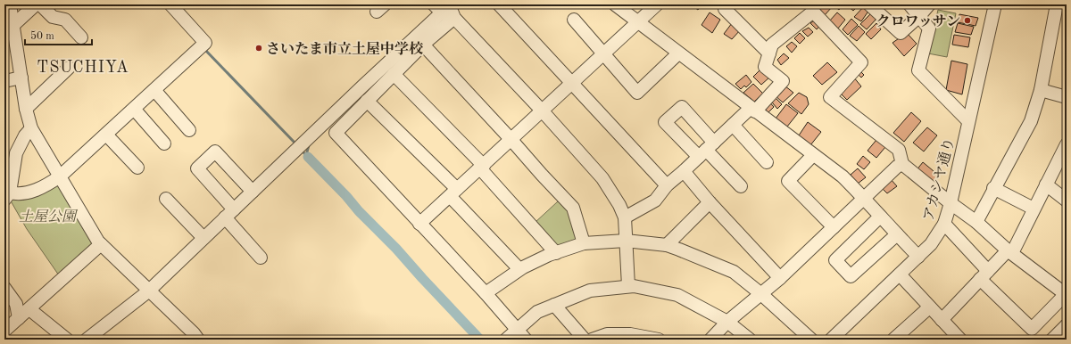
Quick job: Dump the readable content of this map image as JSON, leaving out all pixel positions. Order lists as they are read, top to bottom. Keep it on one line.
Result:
{"streets":{"street":["アカシヤ通り"]},"districts":["TSUCHIYA"],"parks":["土屋公園"],"places":["クロワッサン","さいたま市立土屋中学校"],"scale_bar":"50 m"}
